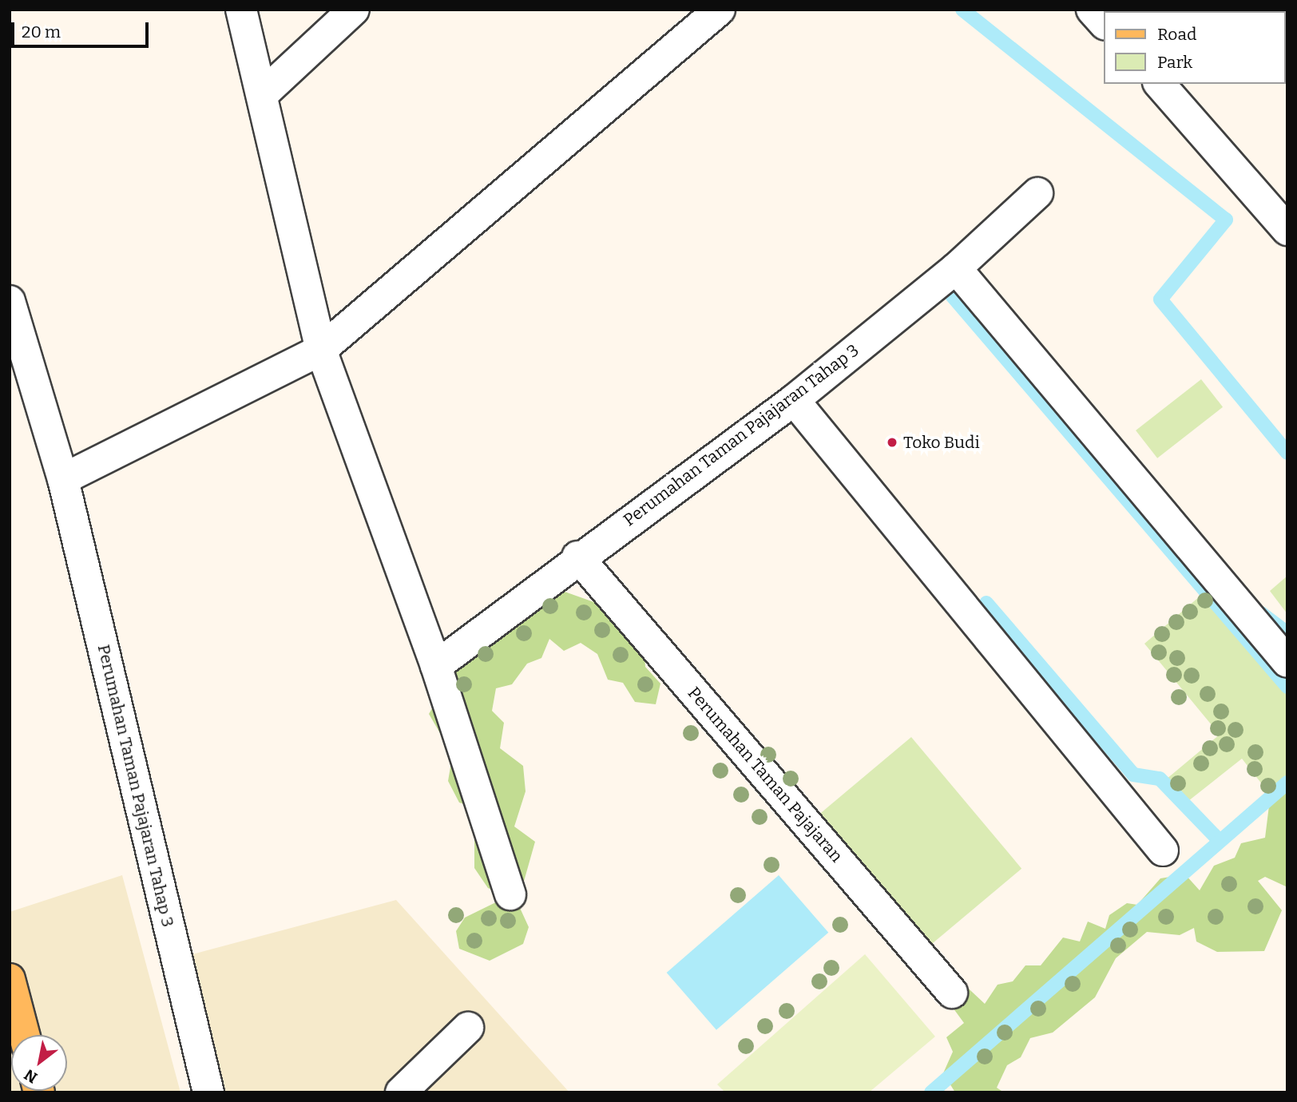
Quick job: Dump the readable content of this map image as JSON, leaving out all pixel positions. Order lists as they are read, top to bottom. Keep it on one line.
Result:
{"streets":{"street":["Perumahan Taman Pajajaran Tahap 3","Perumahan Taman Pajajaran"]},"crossings":[["Perumahan Taman Pajajaran Tahap 3","Perumahan Taman Pajajaran"]],"places":["Toko Budi"],"legend":["Road","Park"],"scale_bar":"20 m","north":"bottom left"}
